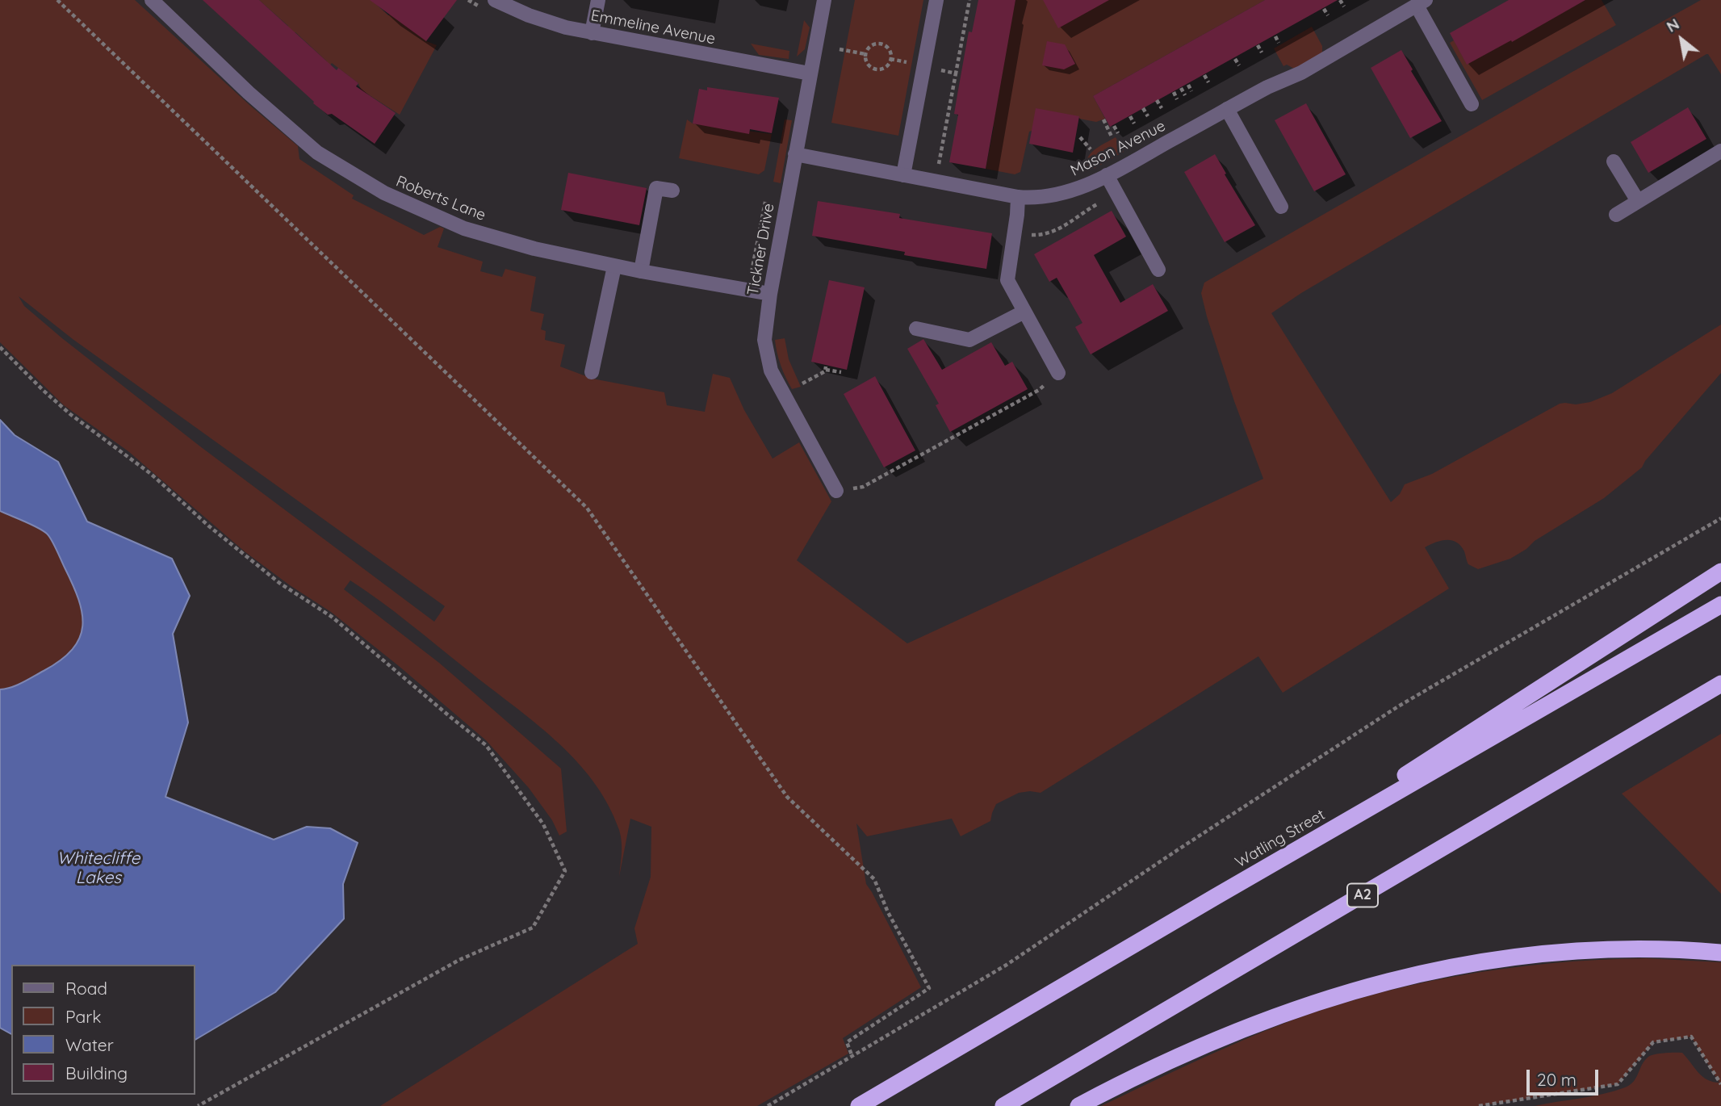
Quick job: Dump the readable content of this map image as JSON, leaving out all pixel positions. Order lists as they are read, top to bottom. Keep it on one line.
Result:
{"streets":{"highway":["Watling Street","A2"],"street":["Emmeline Avenue","Mason Avenue","Roberts Lane","Tickner Drive"]},"crossings":[["Emmeline Avenue","Tickner Drive"],["Mason Avenue","Tickner Drive"],["Roberts Lane","Tickner Drive"]],"water":["Whitecliffe Lakes"],"legend":["Road","Park","Water","Building"],"scale_bar":"20 m","north":"top left"}
